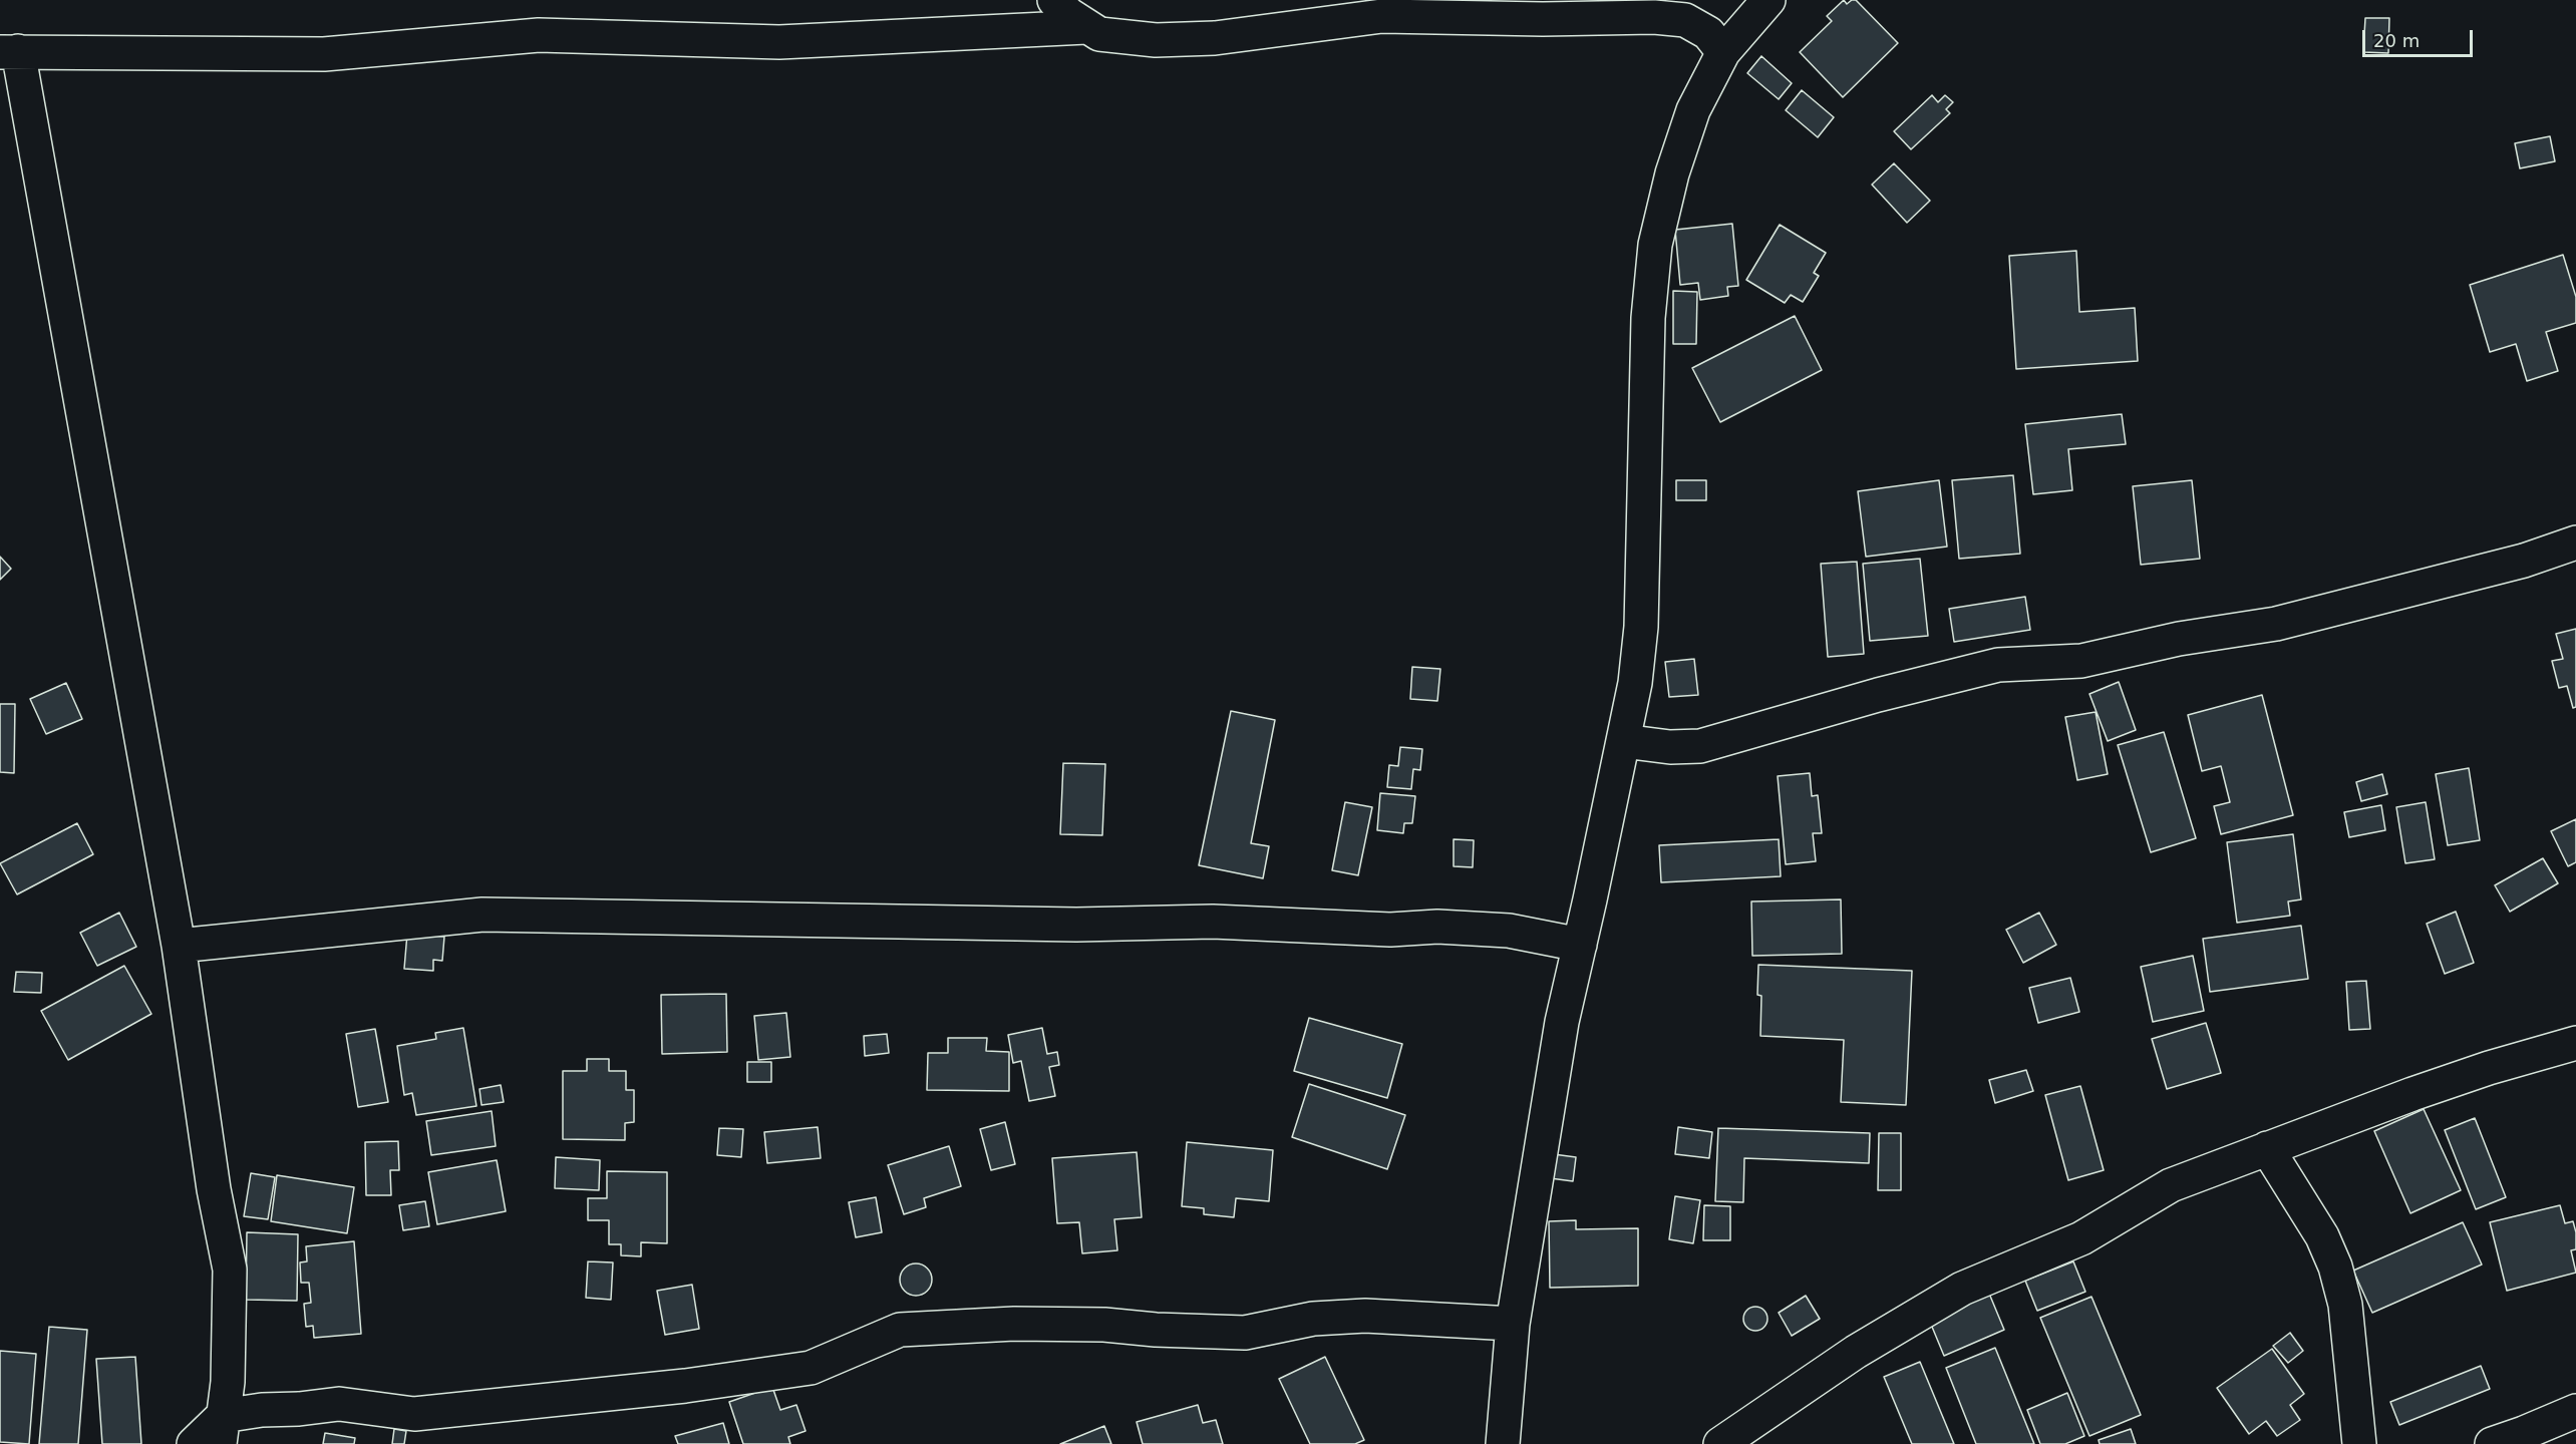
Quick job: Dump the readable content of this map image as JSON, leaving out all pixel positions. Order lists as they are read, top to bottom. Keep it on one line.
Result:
{"scale_bar":"20 m"}
